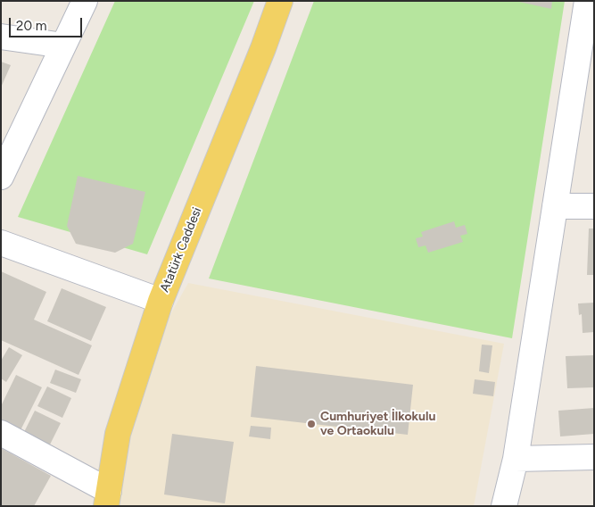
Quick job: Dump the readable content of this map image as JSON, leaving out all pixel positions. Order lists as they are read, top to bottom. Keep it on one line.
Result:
{"streets":{"main road":["Atatürk Caddesi"]},"places":["Cumhuriyet İlkokulu ve Ortaokulu"],"scale_bar":"20 m"}
